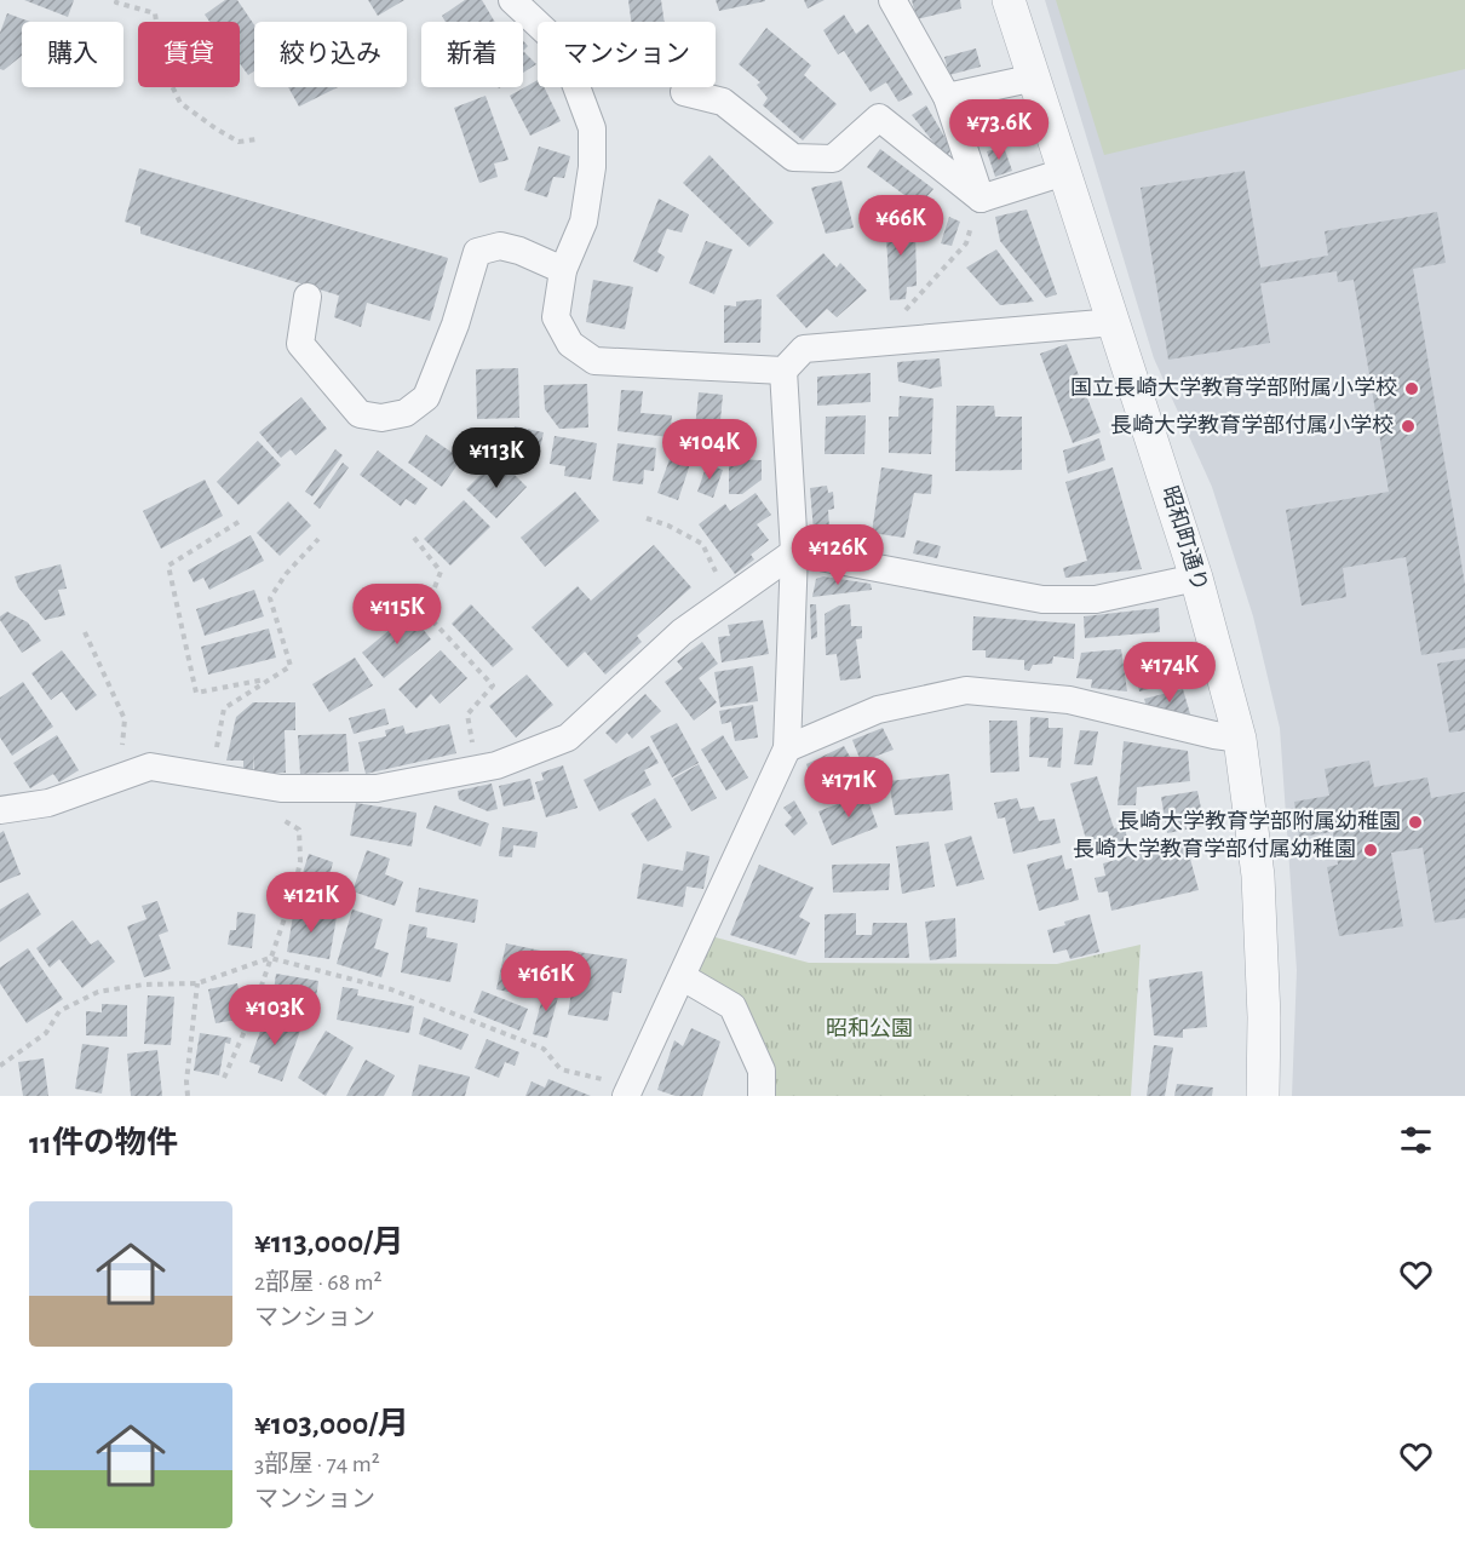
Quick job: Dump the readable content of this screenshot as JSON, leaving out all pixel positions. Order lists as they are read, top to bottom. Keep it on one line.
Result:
{"streets":{"street":["昭和町通り"]},"parks":["昭和公園"],"places":["国立長崎大学教育学部附属小学校","長崎大学教育学部付属小学校","長崎大学教育学部附属幼稚園","長崎大学教育学部付属幼稚園"],"page":{"chip":["購入","賃貸","絞り込み","新着","マンション"],"price":["¥73.6K","¥66K","¥104K","¥113K","¥126K","¥115K","¥174K","¥171K","¥121K","¥161K","¥103K"],"heading":"11件の物件","list":[{"name":"¥113,000/月","note":"2部屋 · 68 m² · マンション"},{"name":"¥103,000/月","note":"3部屋 · 74 m² · マンション"}]}}
